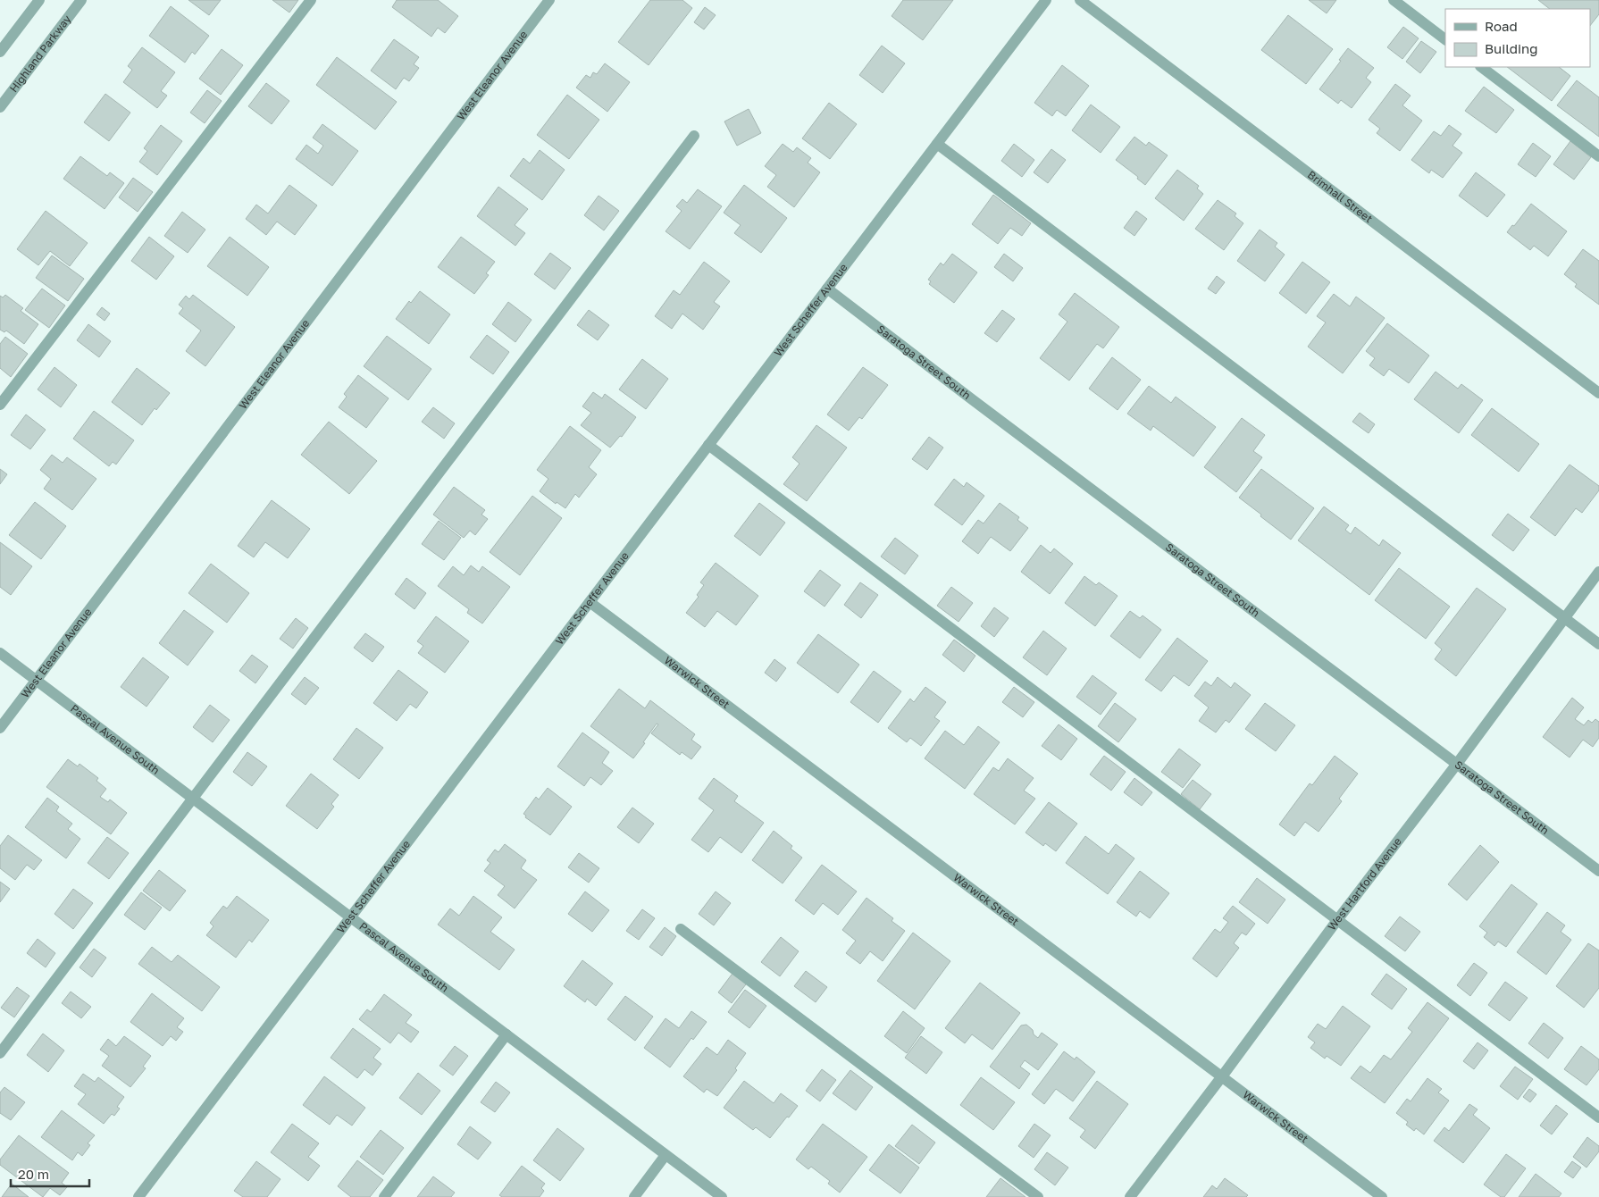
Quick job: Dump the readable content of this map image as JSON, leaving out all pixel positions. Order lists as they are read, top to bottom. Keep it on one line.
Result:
{"streets":{"street":["Highland Parkway","West Eleanor Avenue","Brimhall Street","West Scheffer Avenue","Saratoga Street South","Warwick Street","Pascal Avenue South","West Hartford Avenue"]},"crossings":[["West Eleanor Avenue","Pascal Avenue South"],["West Scheffer Avenue","Saratoga Street South"],["West Scheffer Avenue","Warwick Street"],["West Scheffer Avenue","Pascal Avenue South"],["Saratoga Street South","West Hartford Avenue"],["Warwick Street","West Hartford Avenue"]],"legend":["Road","Building"],"scale_bar":"20 m"}
